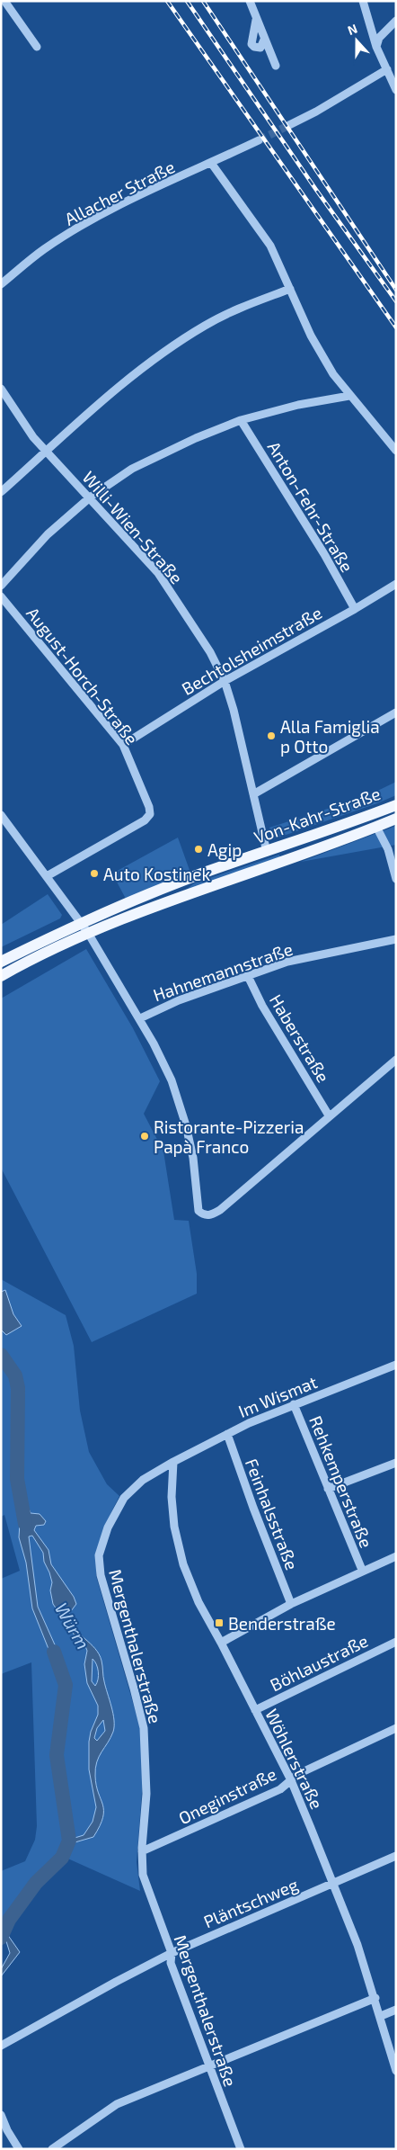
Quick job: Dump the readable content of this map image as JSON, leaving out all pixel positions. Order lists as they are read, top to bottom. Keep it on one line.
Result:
{"streets":{"main road":["Von-Kahr-Straße"],"street":["Allacher Straße","Anton-Fehr-Straße","Willi-Wien-Straße","Bechtolsheimstraße","August-Horch-Straße","Hahnemannstraße","Haberstraße","Im Wismat","Rehkemperstraße","Feinhalsstraße","Mergenthalerstraße","Böhlaustraße","Wöhlerstraße","Oneginstraße","Pläntschweg"]},"crossings":[["Anton-Fehr-Straße","Bechtolsheimstraße"],["Willi-Wien-Straße","Bechtolsheimstraße"],["Willi-Wien-Straße","Von-Kahr-Straße"],["Bechtolsheimstraße","August-Horch-Straße"],["Hahnemannstraße","Haberstraße"],["Im Wismat","Rehkemperstraße"],["Im Wismat","Feinhalsstraße"],["Im Wismat","Mergenthalerstraße"],["Im Wismat","Wöhlerstraße"],["Mergenthalerstraße","Wöhlerstraße"],["Mergenthalerstraße","Oneginstraße"],["Mergenthalerstraße","Pläntschweg"],["Böhlaustraße","Wöhlerstraße"],["Wöhlerstraße","Oneginstraße"],["Wöhlerstraße","Pläntschweg"]],"water":["Würm"],"places":{"other":["Alla Famiglia p Otto","Agip","Auto Kostinek","Ristorante-Pizzeria Papà Franco"],"transit":["Benderstraße"]},"north":"top"}
